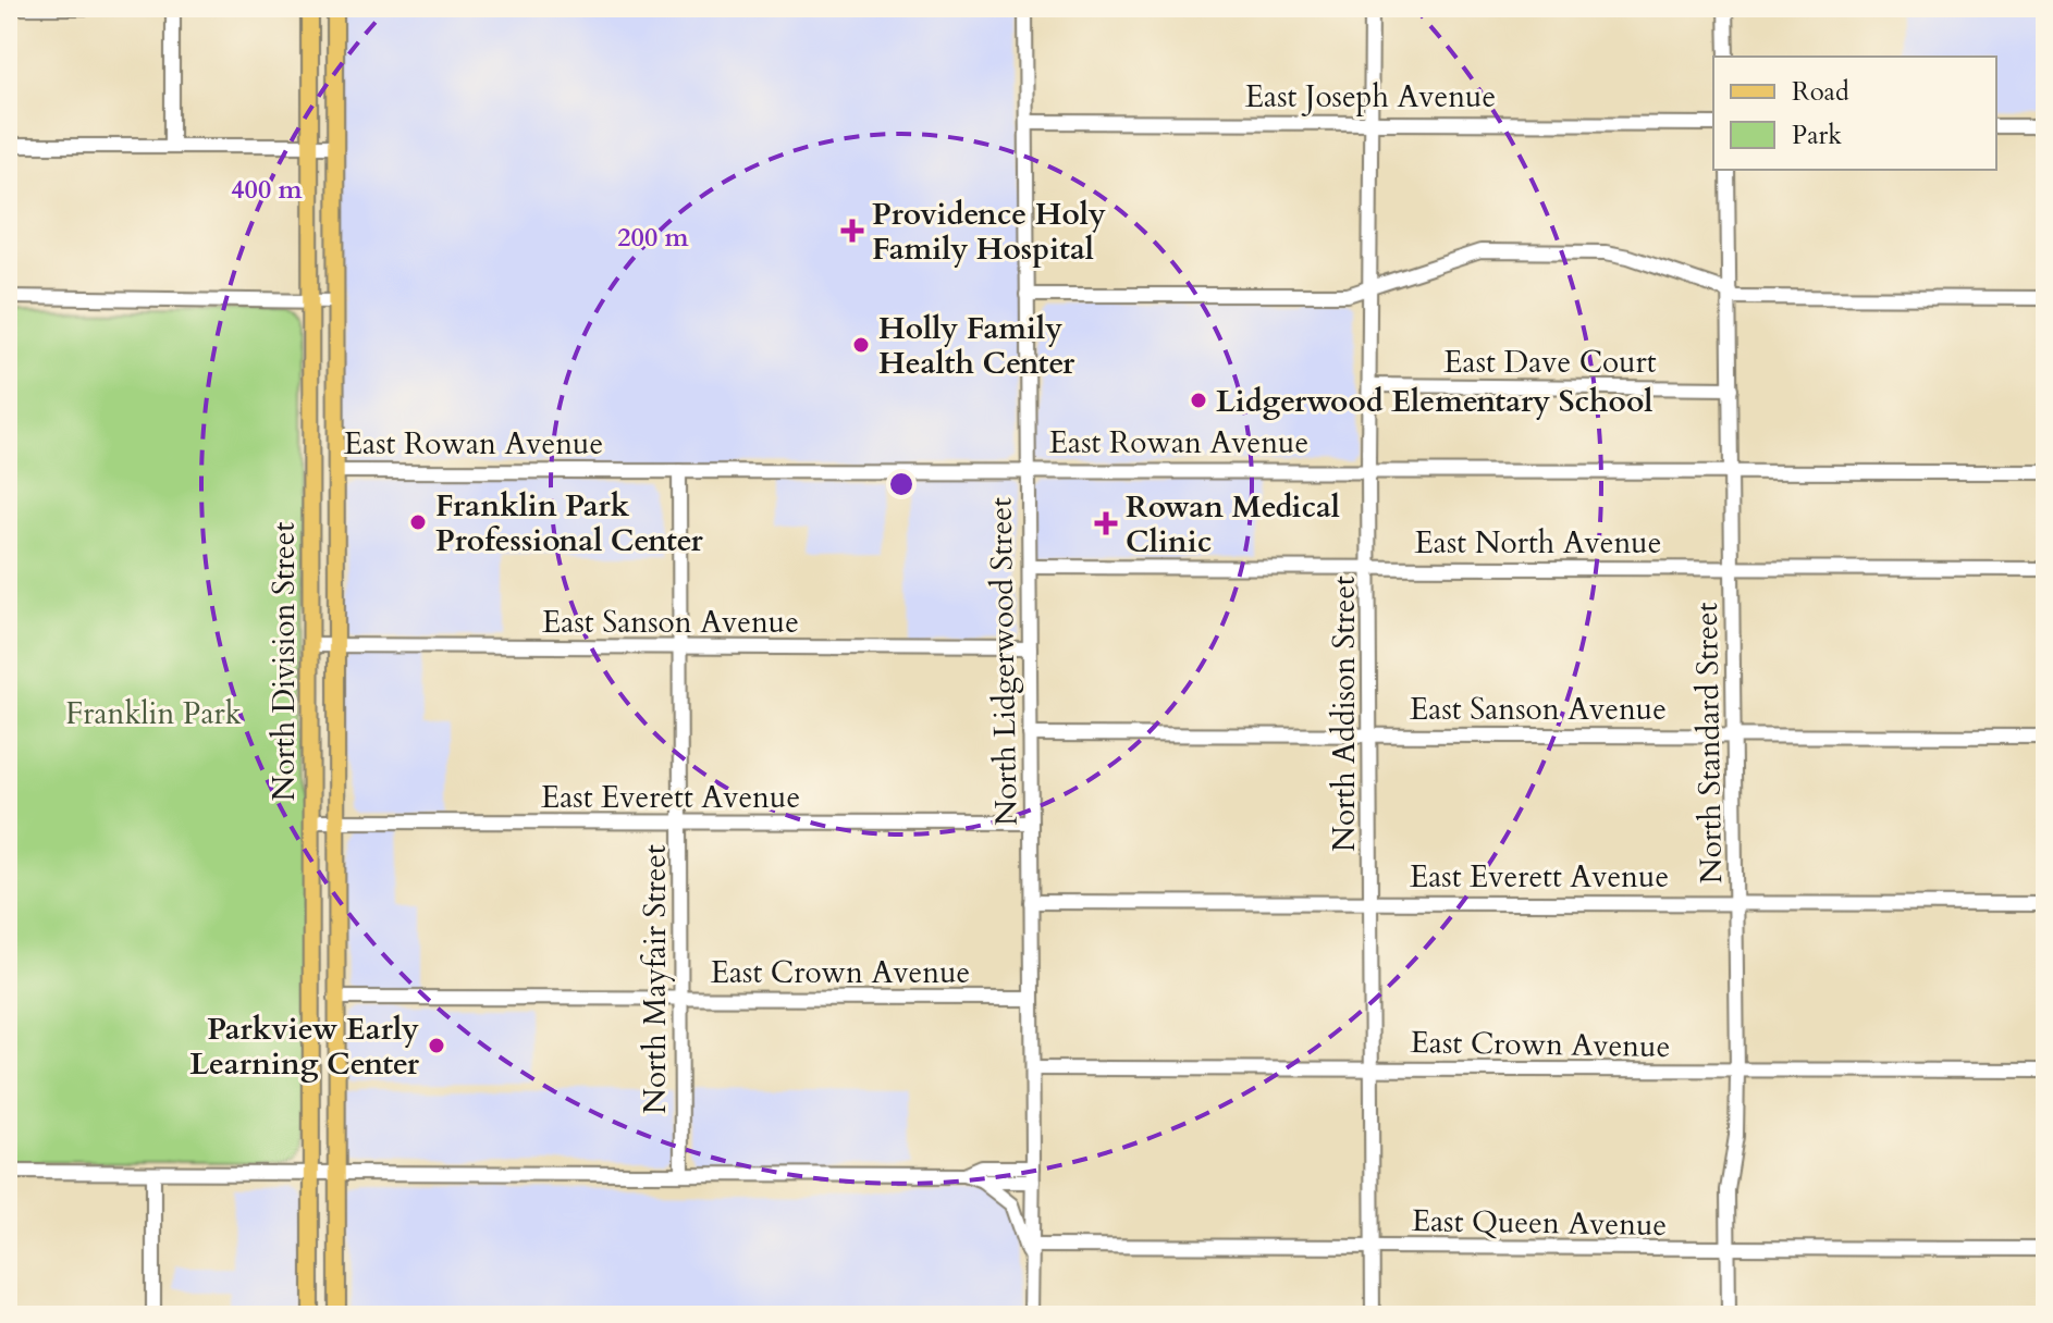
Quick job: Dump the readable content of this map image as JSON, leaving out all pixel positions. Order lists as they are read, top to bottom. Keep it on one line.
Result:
{"streets":{"main road":["East Rowan Avenue","North Division Street"],"street":["East Joseph Avenue","East Dave Court","East North Avenue","East Sanson Avenue","North Lidgerwood Street","North Addison Street","North Standard Street","East Everett Avenue","East Crown Avenue","North Mayfair Street","East Queen Avenue"]},"crossings":[["East Joseph Avenue","North Lidgerwood Street"],["East Joseph Avenue","North Addison Street"],["East Dave Court","North Addison Street"],["East Dave Court","North Standard Street"],["East Rowan Avenue","North Division Street"],["East Rowan Avenue","North Lidgerwood Street"],["East Rowan Avenue","North Addison Street"],["East Rowan Avenue","North Standard Street"],["East Rowan Avenue","North Mayfair Street"],["East North Avenue","North Lidgerwood Street"],["East North Avenue","North Addison Street"],["East North Avenue","North Standard Street"],["East Sanson Avenue","North Division Street"],["East Sanson Avenue","North Lidgerwood Street"],["East Sanson Avenue","North Addison Street"],["East Sanson Avenue","North Standard Street"],["East Sanson Avenue","North Mayfair Street"],["North Division Street","East Everett Avenue"],["North Division Street","East Crown Avenue"],["North Lidgerwood Street","East Everett Avenue"],["North Lidgerwood Street","East Crown Avenue"],["North Lidgerwood Street","East Queen Avenue"],["North Addison Street","East Everett Avenue"],["North Addison Street","East Crown Avenue"],["North Addison Street","East Queen Avenue"],["North Standard Street","East Everett Avenue"],["North Standard Street","East Crown Avenue"],["North Standard Street","East Queen Avenue"],["East Everett Avenue","North Mayfair Street"],["East Crown Avenue","North Mayfair Street"]],"parks":["Franklin Park"],"places":{"health":["Providence Holy Family Hospital","Rowan Medical Clinic"],"other":["Holly Family Health Center","Lidgerwood Elementary School","Franklin Park Professional Center","Parkview Early Learning Center"]},"legend":["Road","Park"],"rings":["400 m","200 m"]}
